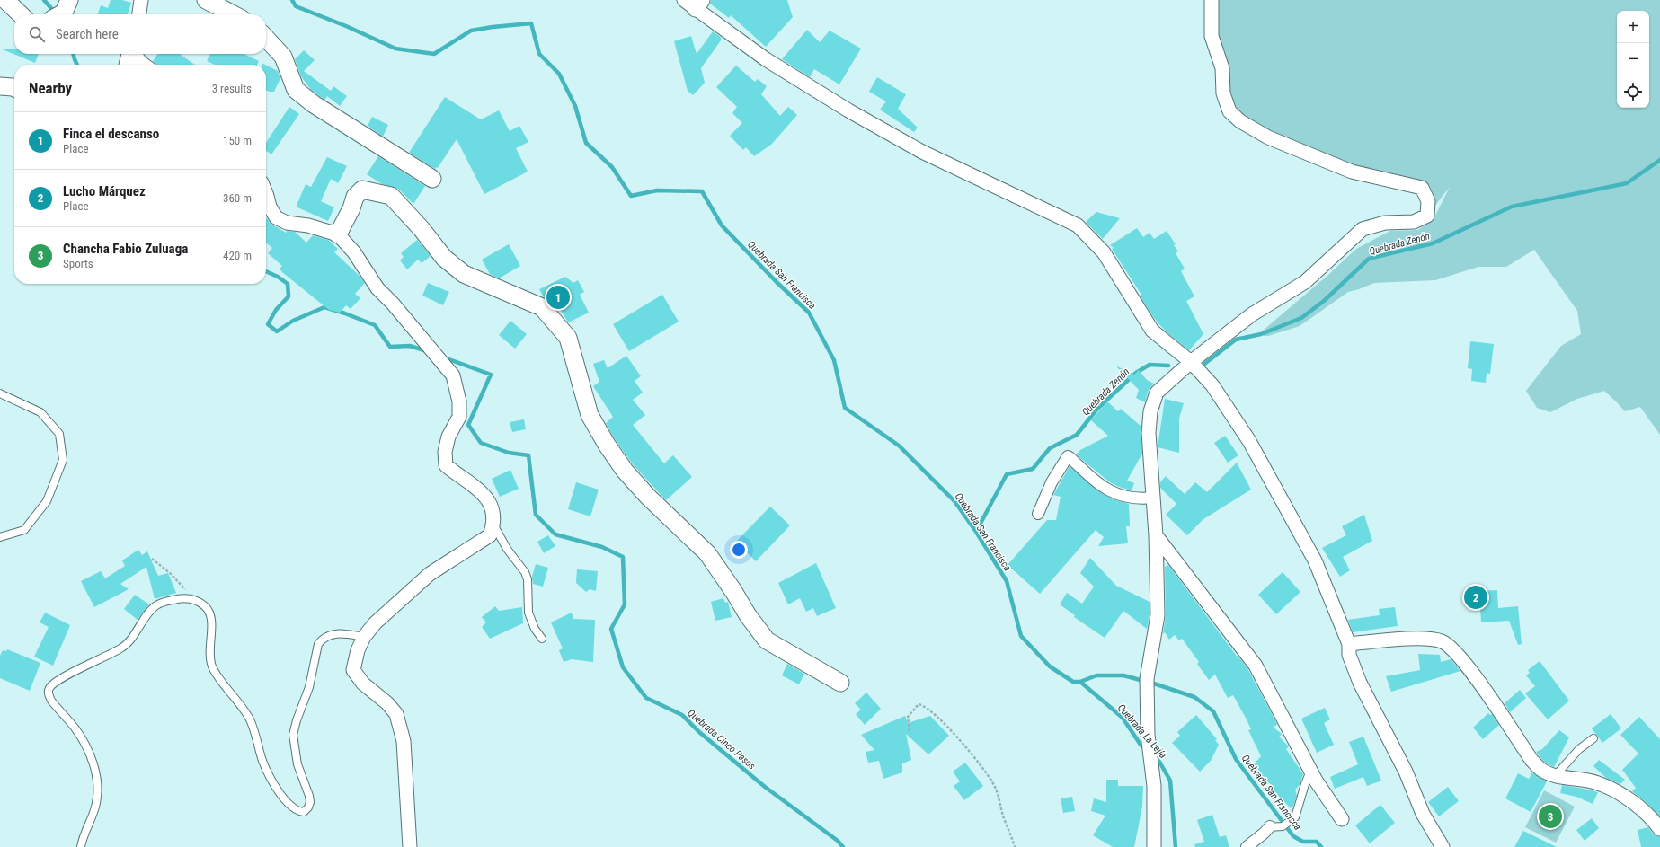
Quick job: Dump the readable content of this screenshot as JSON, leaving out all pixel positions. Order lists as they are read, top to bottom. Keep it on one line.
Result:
{"water":["Quebrada Zenón","Quebrada San Francisca","Quebrada La Lejía","Quebrada Cinco Pasos"],"page":{"map_buttons":["+","−"],"search":"Search here","heading":["Nearby","3 results"],"list":[{"mark":"1","name":"Finca el descanso","note":"Place","value":"150 m"},{"mark":"2","name":"Lucho Márquez","note":"Place","value":"360 m"},{"mark":"3","name":"Chancha Fabio Zuluaga","note":"Sports","value":"420 m"}],"pins":["1","2","3"]}}
